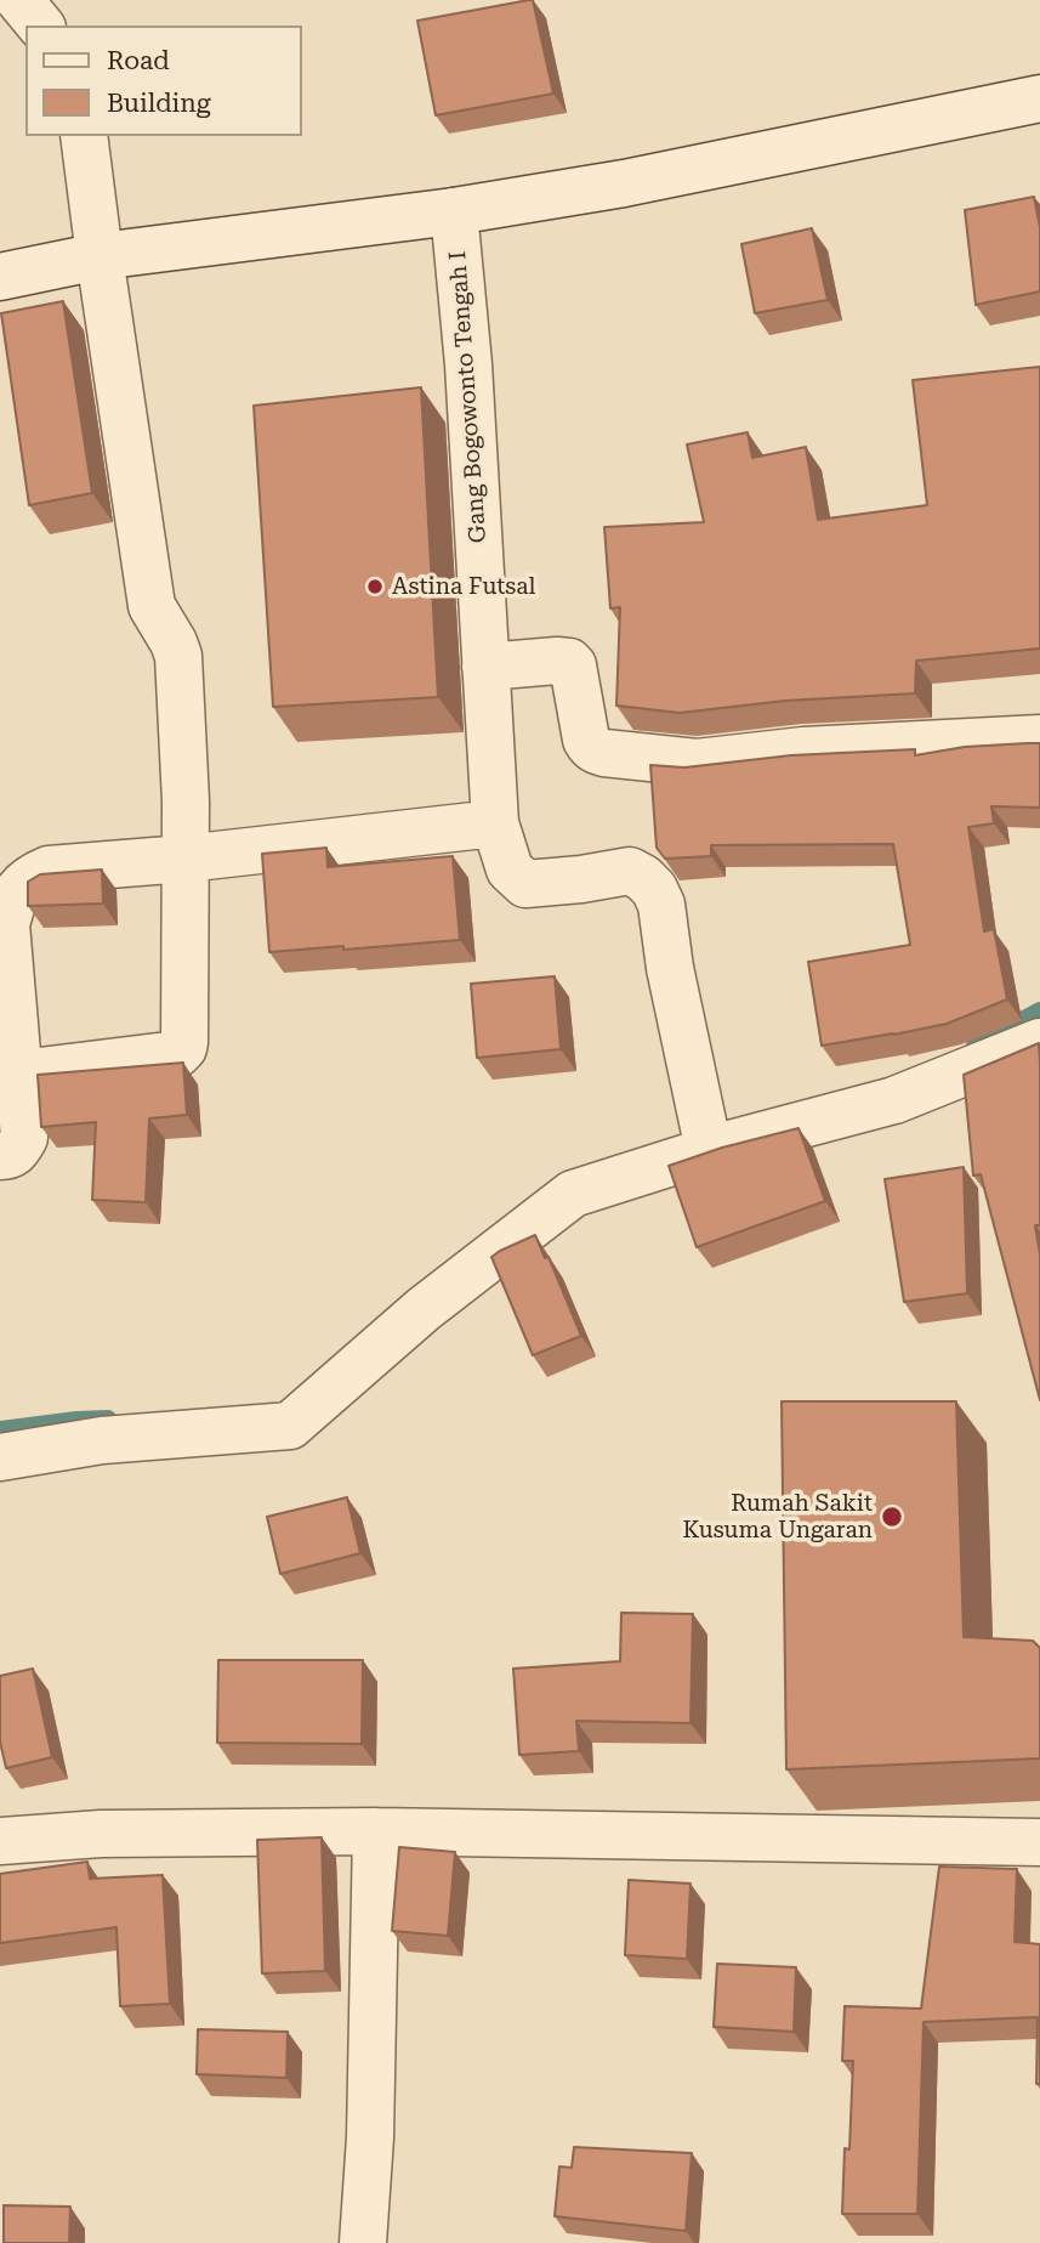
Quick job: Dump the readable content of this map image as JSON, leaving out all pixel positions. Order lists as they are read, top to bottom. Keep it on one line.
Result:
{"streets":{"street":["Gang Bogowonto Tengah I"]},"places":["Astina Futsal","Rumah Sakit Kusuma Ungaran"],"legend":["Road","Building"]}
